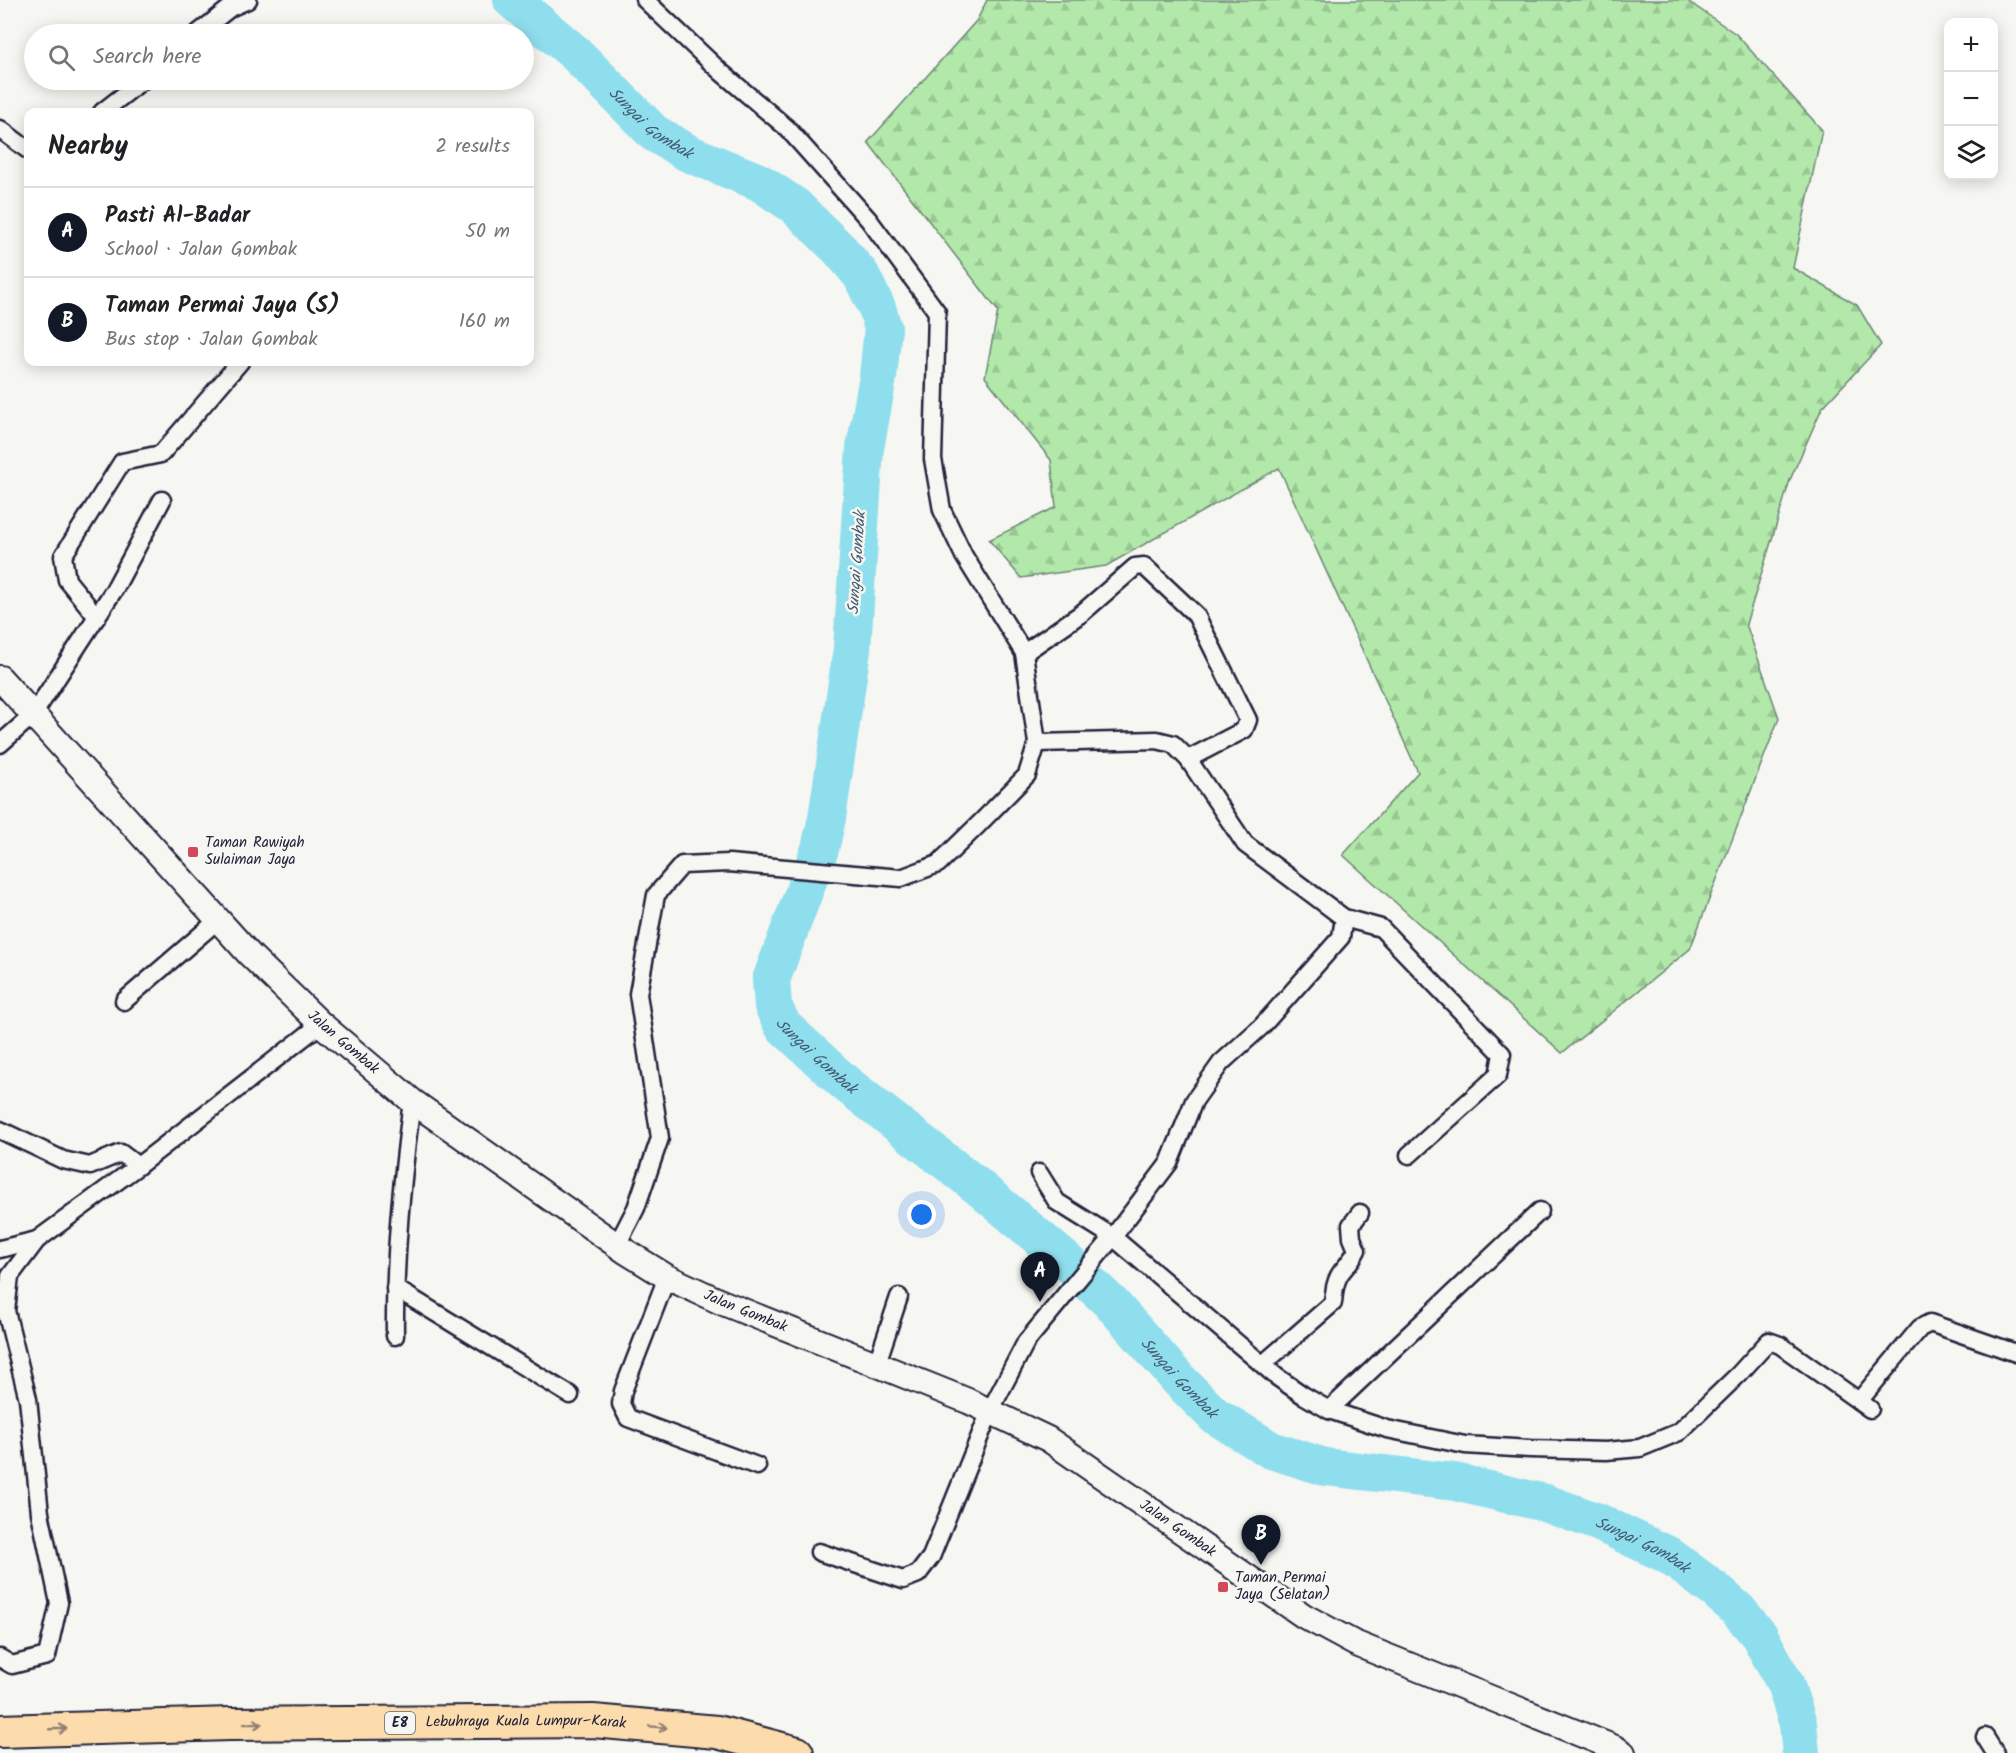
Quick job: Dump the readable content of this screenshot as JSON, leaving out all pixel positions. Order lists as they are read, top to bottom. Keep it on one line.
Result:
{"streets":{"highway":["E8","Lebuhraya Kuala Lumpur–Karak"],"main road":["Jalan Gombak"]},"one_way":["Lebuhraya Kuala Lumpur–Karak"],"water":["Sungai Gombak"],"places":{"transit":["Taman Rawiyah Sulaiman Jaya","Taman Permai Jaya (Selatan)"]},"page":{"map_buttons":["+","−"],"search":"Search here","heading":["Nearby","2 results"],"list":[{"mark":"A","name":"Pasti Al-Badar","note":"School · Jalan Gombak","value":"50 m"},{"mark":"B","name":"Taman Permai Jaya (S)","note":"Bus stop · Jalan Gombak","value":"160 m"}],"pins":["A","B"]}}
